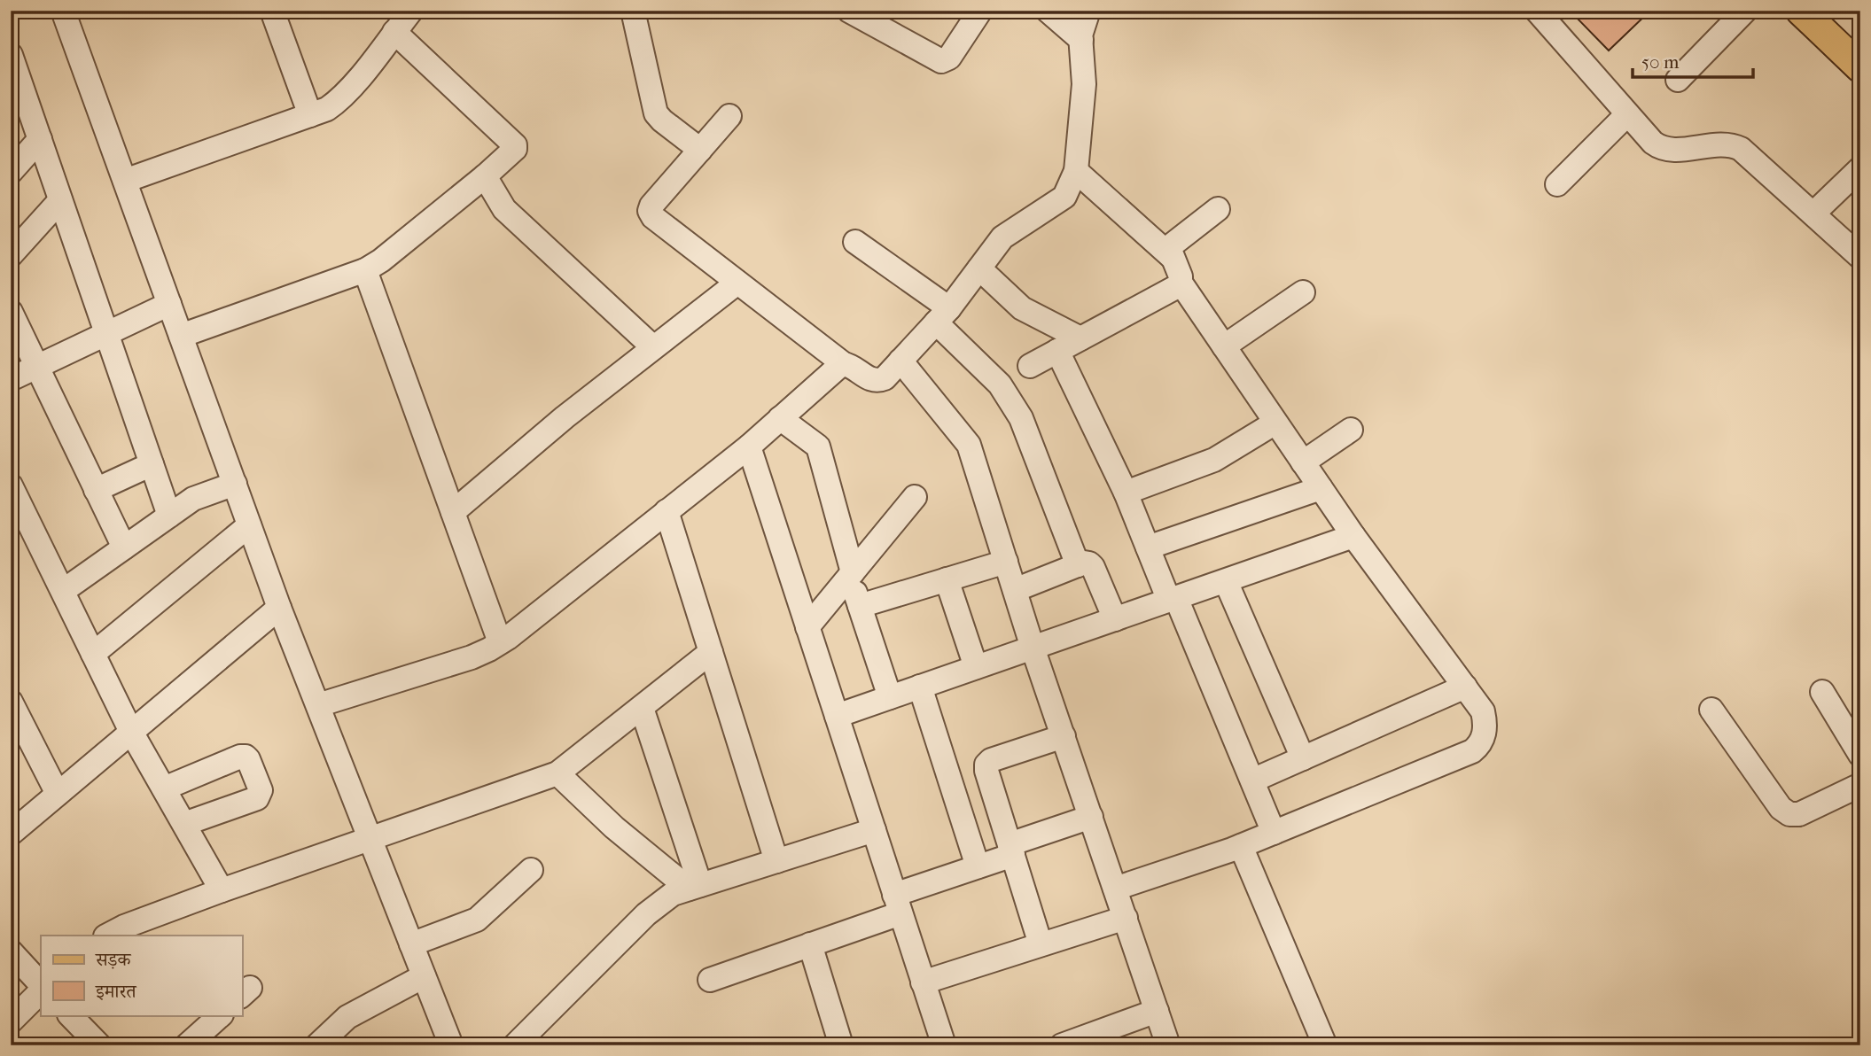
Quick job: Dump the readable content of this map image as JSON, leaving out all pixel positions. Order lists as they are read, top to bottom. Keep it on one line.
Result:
{"legend":["सड़क","इमारत"],"scale_bar":"50 m"}
